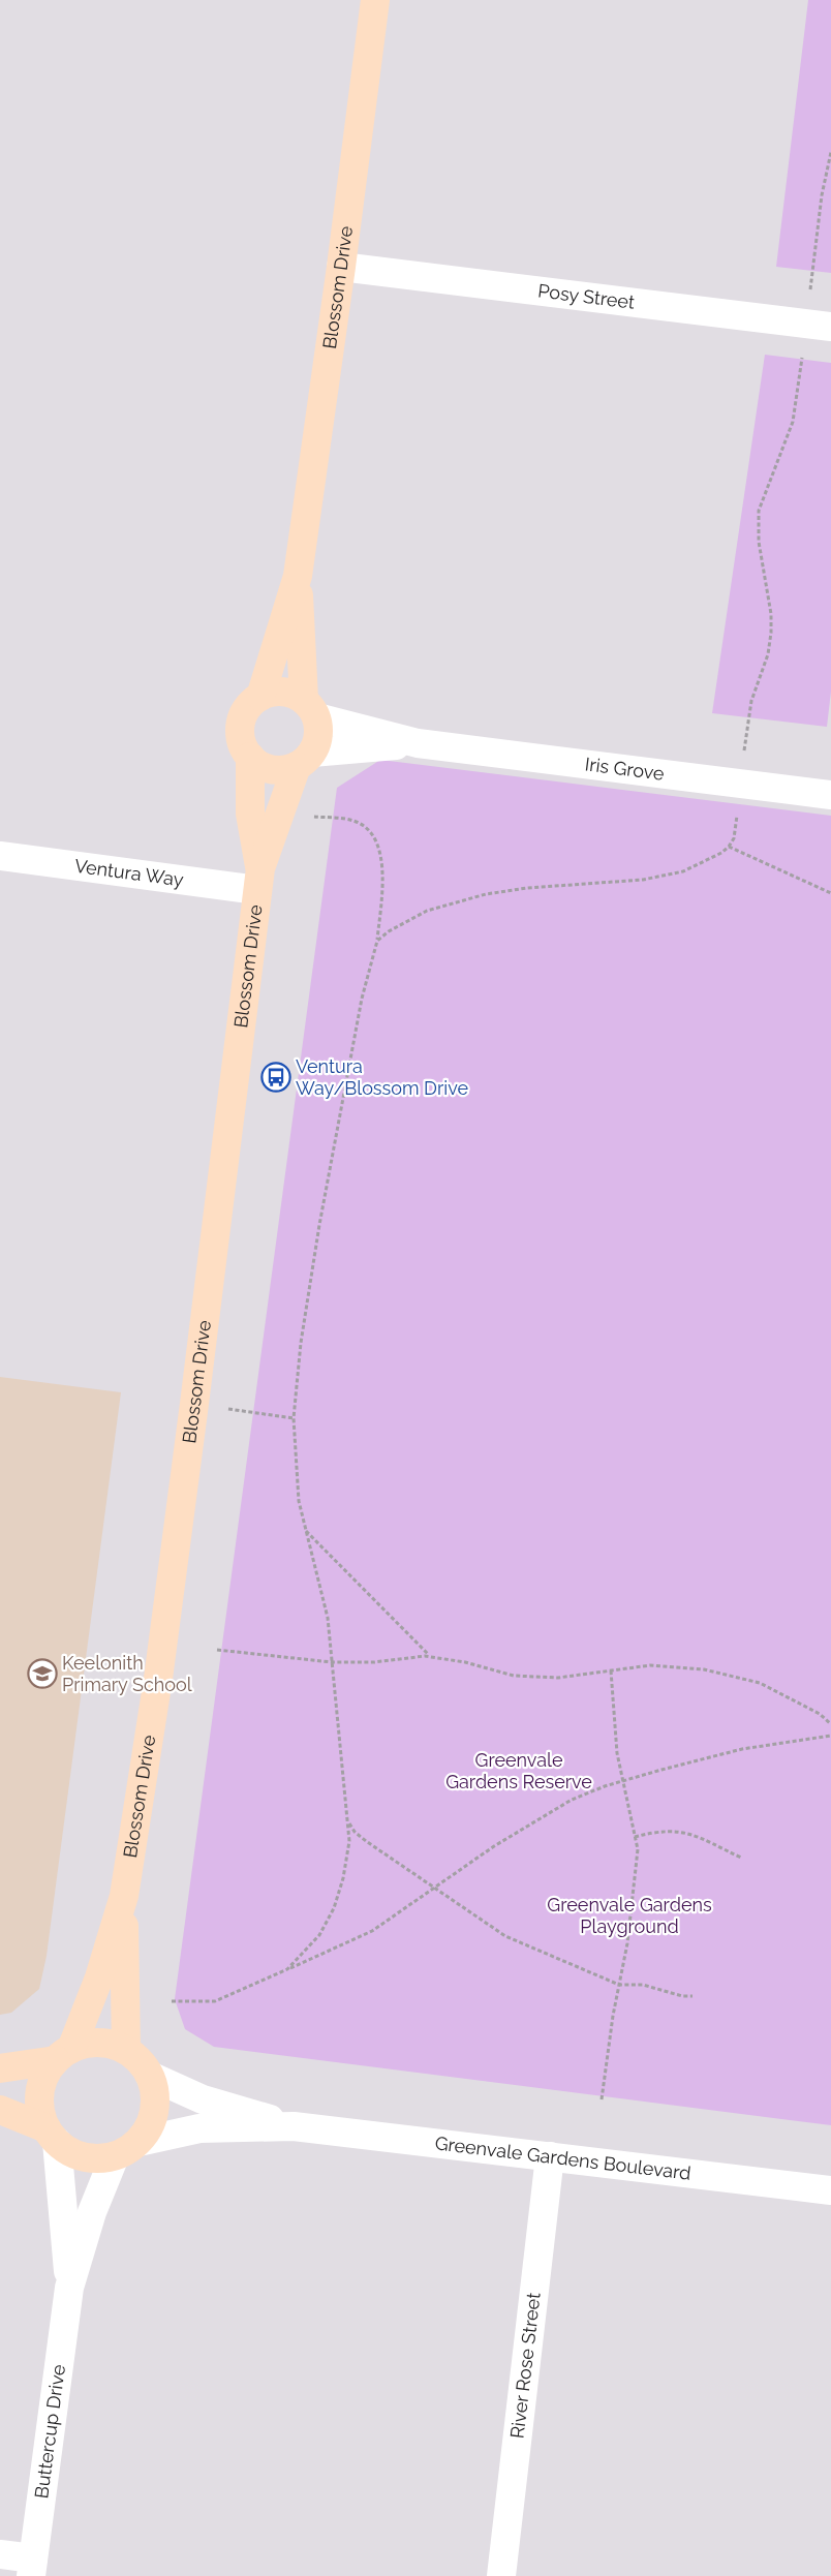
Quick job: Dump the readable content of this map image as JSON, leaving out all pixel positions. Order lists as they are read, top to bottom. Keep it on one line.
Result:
{"streets":{"street":["Blossom Drive","Posy Street","Iris Grove","Ventura Way","Greenvale Gardens Boulevard","River Rose Street","Buttercup Drive"]},"crossings":[["Blossom Drive","Posy Street"],["Blossom Drive","Iris Grove"],["Blossom Drive","Ventura Way"],["Blossom Drive","Greenvale Gardens Boulevard"],["Blossom Drive","Buttercup Drive"],["Greenvale Gardens Boulevard","River Rose Street"],["Greenvale Gardens Boulevard","Buttercup Drive"]],"parks":["Greenvale Gardens Reserve","Greenvale Gardens Playground"],"places":{"bus stop":["Ventura Way/Blossom Drive"],"school or university":["Keelonith Primary School"]}}
